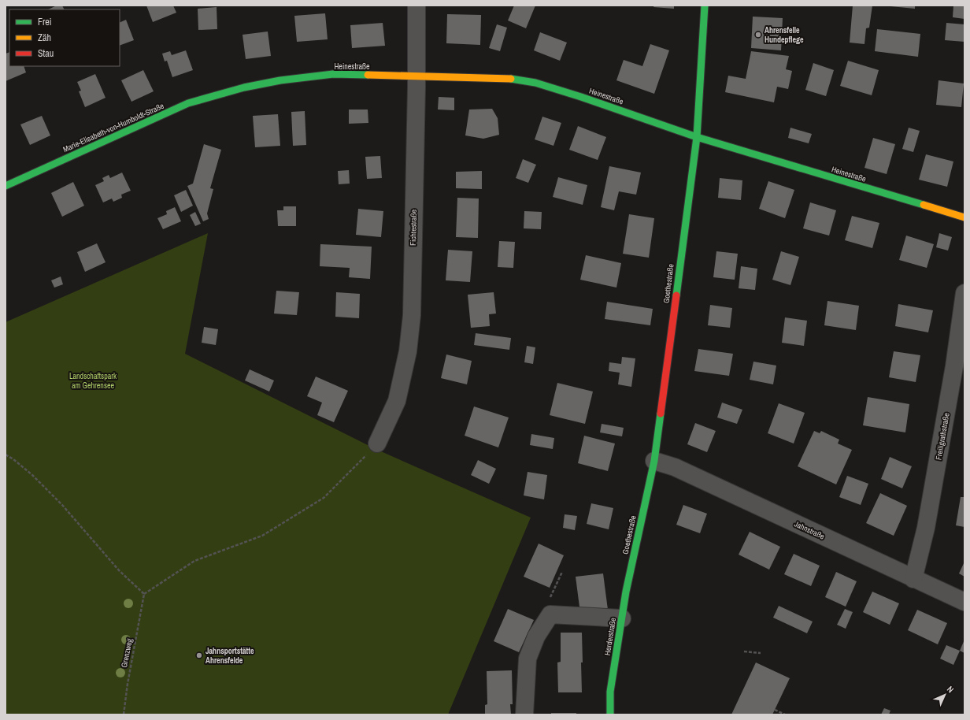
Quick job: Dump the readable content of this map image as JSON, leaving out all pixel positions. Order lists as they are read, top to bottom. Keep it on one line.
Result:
{"streets":{"street":["Heinestraße","Marie-Elisabeth-von-Humboldt-Straße","Fichtestraße","Goethestraße","Freiligrathstraße","Jahnstraße","Herderstraße"],"path":["Grenzweg"]},"crossings":[["Heinestraße","Marie-Elisabeth-von-Humboldt-Straße"],["Heinestraße","Fichtestraße"],["Heinestraße","Goethestraße"],["Goethestraße","Jahnstraße"],["Goethestraße","Herderstraße"],["Freiligrathstraße","Jahnstraße"]],"parks":["Landschaftspark am Gehrensee"],"places":["Ahrensfelle Hundepflege","Jahnsportstätte Ahrensfelde"],"legend":["Frei","Zäh","Stau"],"north":"top right"}
